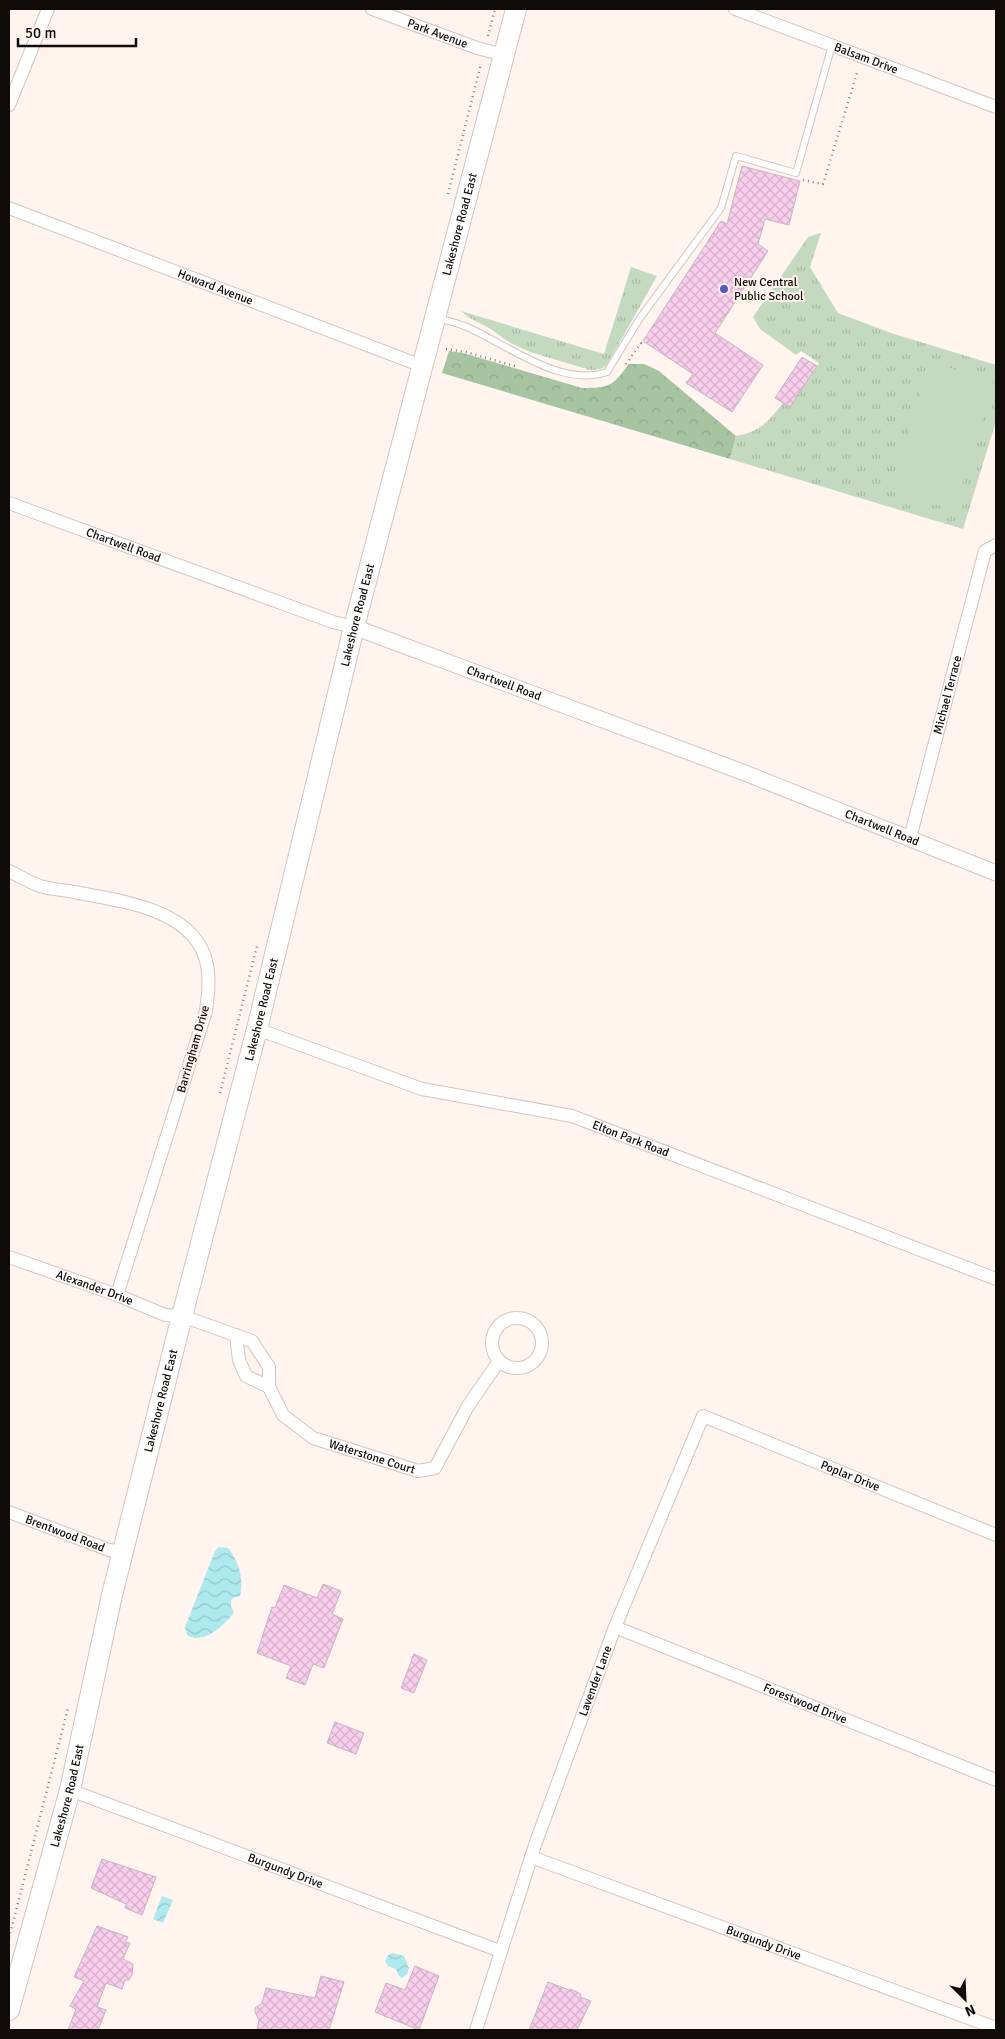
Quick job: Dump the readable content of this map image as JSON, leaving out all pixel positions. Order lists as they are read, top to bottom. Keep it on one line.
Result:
{"streets":{"main road":["Lakeshore Road East"],"street":["Park Avenue","Balsam Drive","Howard Avenue","Chartwell Road","Michael Terrace","Barringham Drive","Elton Park Road","Alexander Drive","Waterstone Court","Poplar Drive","Brentwood Road","Lavender Lane","Forestwood Drive","Burgundy Drive"]},"crossings":[["Park Avenue","Lakeshore Road East"],["Lakeshore Road East","Howard Avenue"],["Lakeshore Road East","Chartwell Road"],["Lakeshore Road East","Elton Park Road"],["Lakeshore Road East","Alexander Drive"],["Lakeshore Road East","Waterstone Court"],["Lakeshore Road East","Brentwood Road"],["Lakeshore Road East","Burgundy Drive"],["Chartwell Road","Michael Terrace"],["Barringham Drive","Alexander Drive"],["Alexander Drive","Waterstone Court"],["Poplar Drive","Lavender Lane"],["Lavender Lane","Forestwood Drive"],["Lavender Lane","Burgundy Drive"]],"places":["New Central Public School"],"scale_bar":"50 m","north":"bottom right"}
